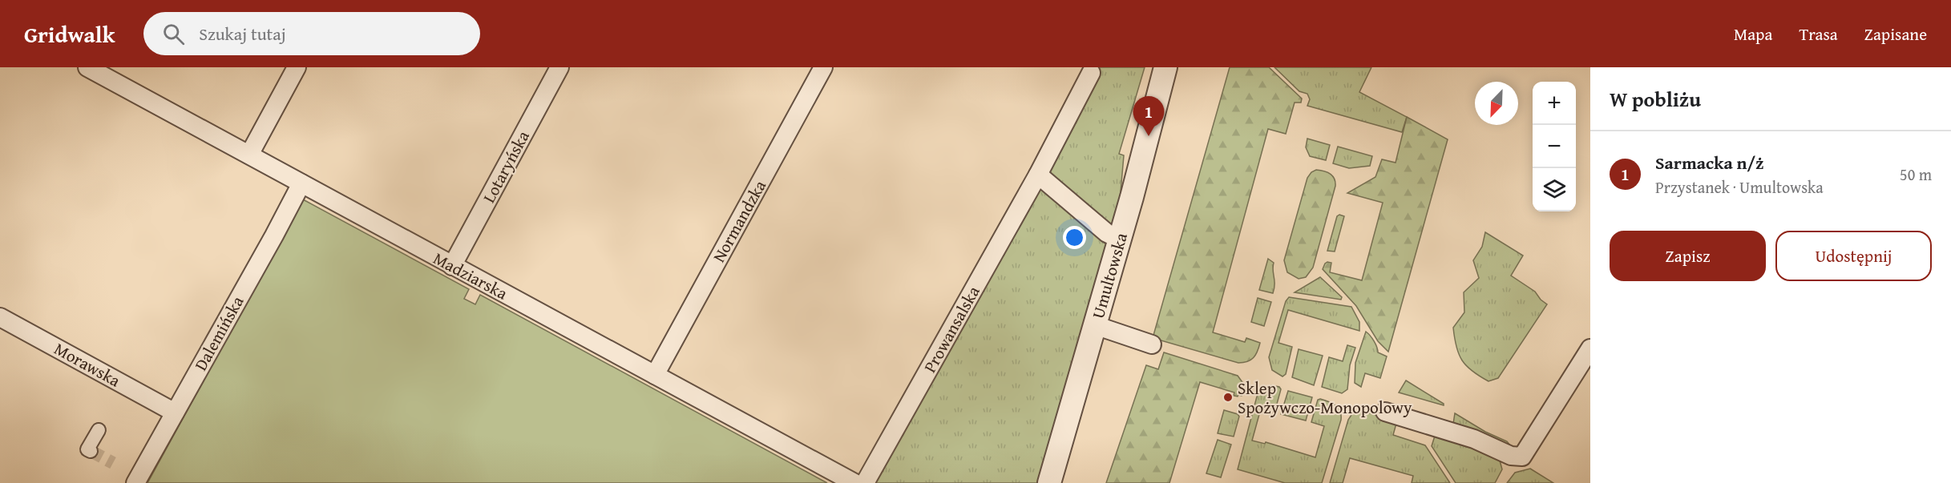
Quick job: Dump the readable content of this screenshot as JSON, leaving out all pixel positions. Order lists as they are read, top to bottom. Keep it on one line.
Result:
{"streets":{"street":["Lotaryńska","Normandzka","Madziarska","Umultowska","Prowansalska","Dalemińska","Morawska"]},"crossings":[["Lotaryńska","Madziarska"],["Normandzka","Madziarska"],["Madziarska","Dalemińska"],["Dalemińska","Morawska"]],"places":["Sklep Spożywczo-Monopolowy"],"north":"bottom left","page":{"header":"Gridwalk","search":"Szukaj tutaj","nav":["Mapa","Trasa","Zapisane"],"heading":"W pobliżu","map_buttons":["+","−"],"pins":"1","list":[{"mark":"1","name":"Sarmacka n/ż","note":"Przystanek · Umultowska","value":"50 m"}],"buttons":["Zapisz","Udostępnij"]}}
